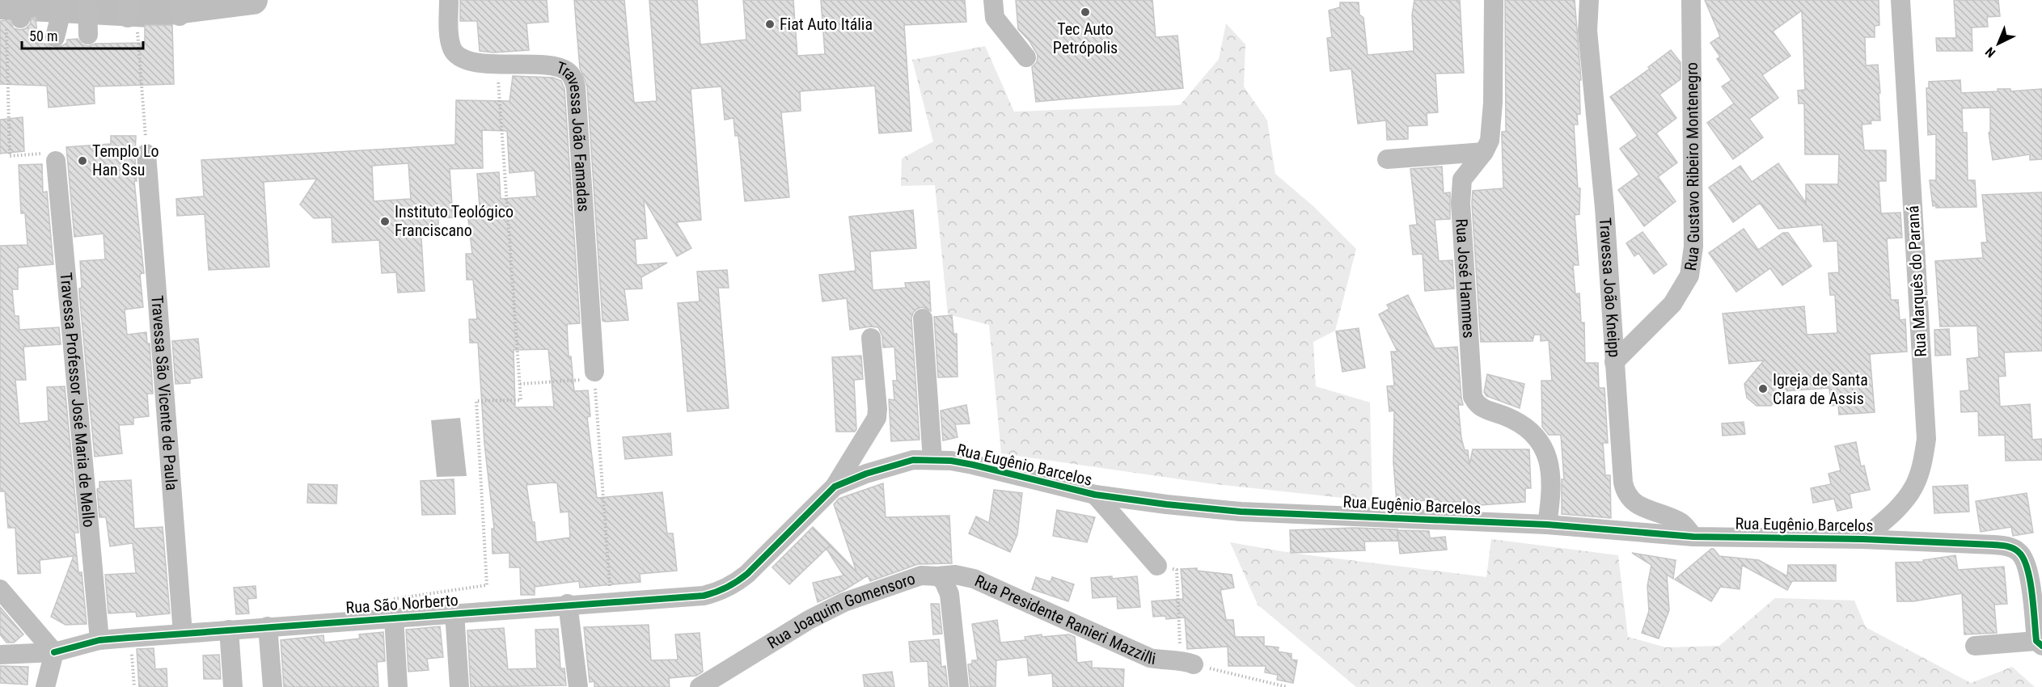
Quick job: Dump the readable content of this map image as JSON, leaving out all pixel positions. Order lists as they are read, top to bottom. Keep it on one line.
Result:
{"streets":{"street":["Travessa João Famadas","Rua Gustavo Ribeiro Montenegro","Rua José Hammes","Rua Marquês do Paraná","Travessa João Kneipp","Travessa São Vicente de Paula","Travessa Professor José Maria de Mello","Rua Eugênio Barcelos","Rua São Norberto","Rua Joaquim Gomensoro","Rua Presidente Ranieri Mazzilli"]},"crossings":[["Rua Gustavo Ribeiro Montenegro","Travessa João Kneipp"],["Rua José Hammes","Rua Eugênio Barcelos"],["Rua Marquês do Paraná","Rua Eugênio Barcelos"],["Travessa João Kneipp","Rua Eugênio Barcelos"],["Travessa São Vicente de Paula","Rua São Norberto"],["Travessa Professor José Maria de Mello","Rua São Norberto"],["Rua Eugênio Barcelos","Rua São Norberto"],["Rua Joaquim Gomensoro","Rua Presidente Ranieri Mazzilli"]],"places":["Tec Auto Petrópolis","Fiat Auto Itália","Templo Lo Han Ssu","Instituto Teológico Franciscano","Igreja de Santa Clara de Assis"],"scale_bar":"50 m","north":"bottom left"}
